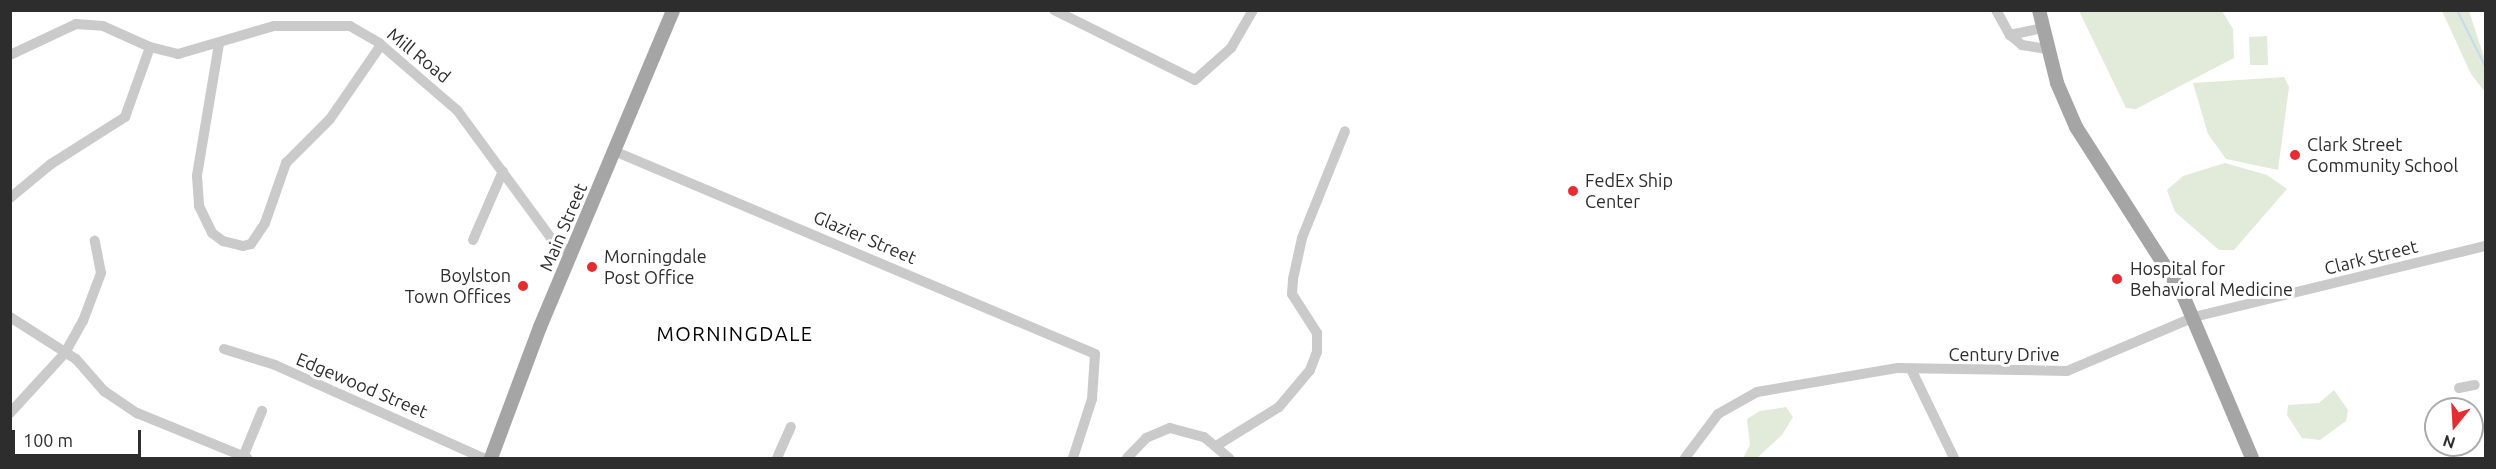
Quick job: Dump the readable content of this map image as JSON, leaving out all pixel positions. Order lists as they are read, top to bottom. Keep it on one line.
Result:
{"streets":{"main road":["Main Street"],"street":["Mill Road","Glazier Street","Clark Street","Century Drive","Edgewood Street"]},"crossings":[["Mill Road","Main Street"],["Main Street","Glazier Street"],["Clark Street","Century Drive"]],"districts":["MORNINGDALE"],"places":["Clark Street Community School","FedEx Ship Center","Morningdale Post Office","Hospital for Behavioral Medicine","Boylston Town Offices"],"scale_bar":"100 m","north":"bottom"}
